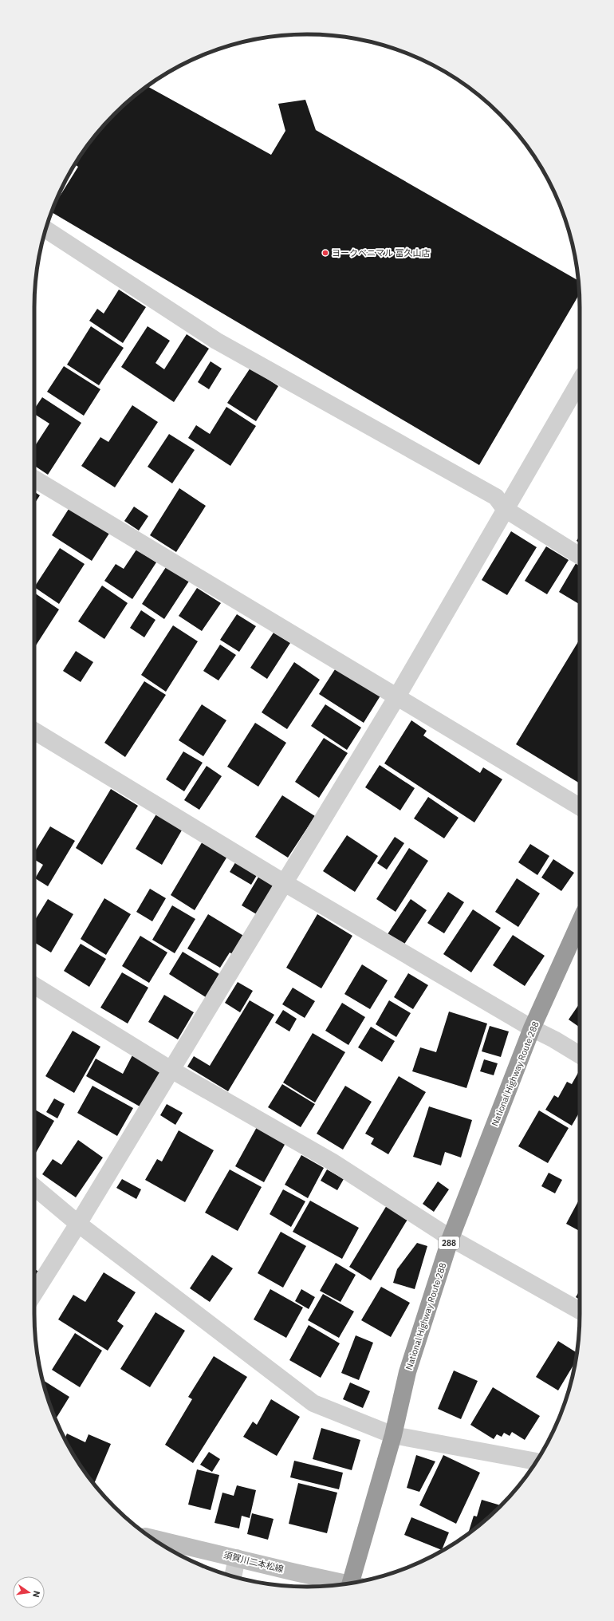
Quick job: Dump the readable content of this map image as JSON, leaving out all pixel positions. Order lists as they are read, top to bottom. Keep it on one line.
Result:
{"streets":{"highway":["National Highway Route 288","288"],"main road":["須賀川二本松線"]},"places":["ヨークベニマル 富久山店"],"north":"right"}
